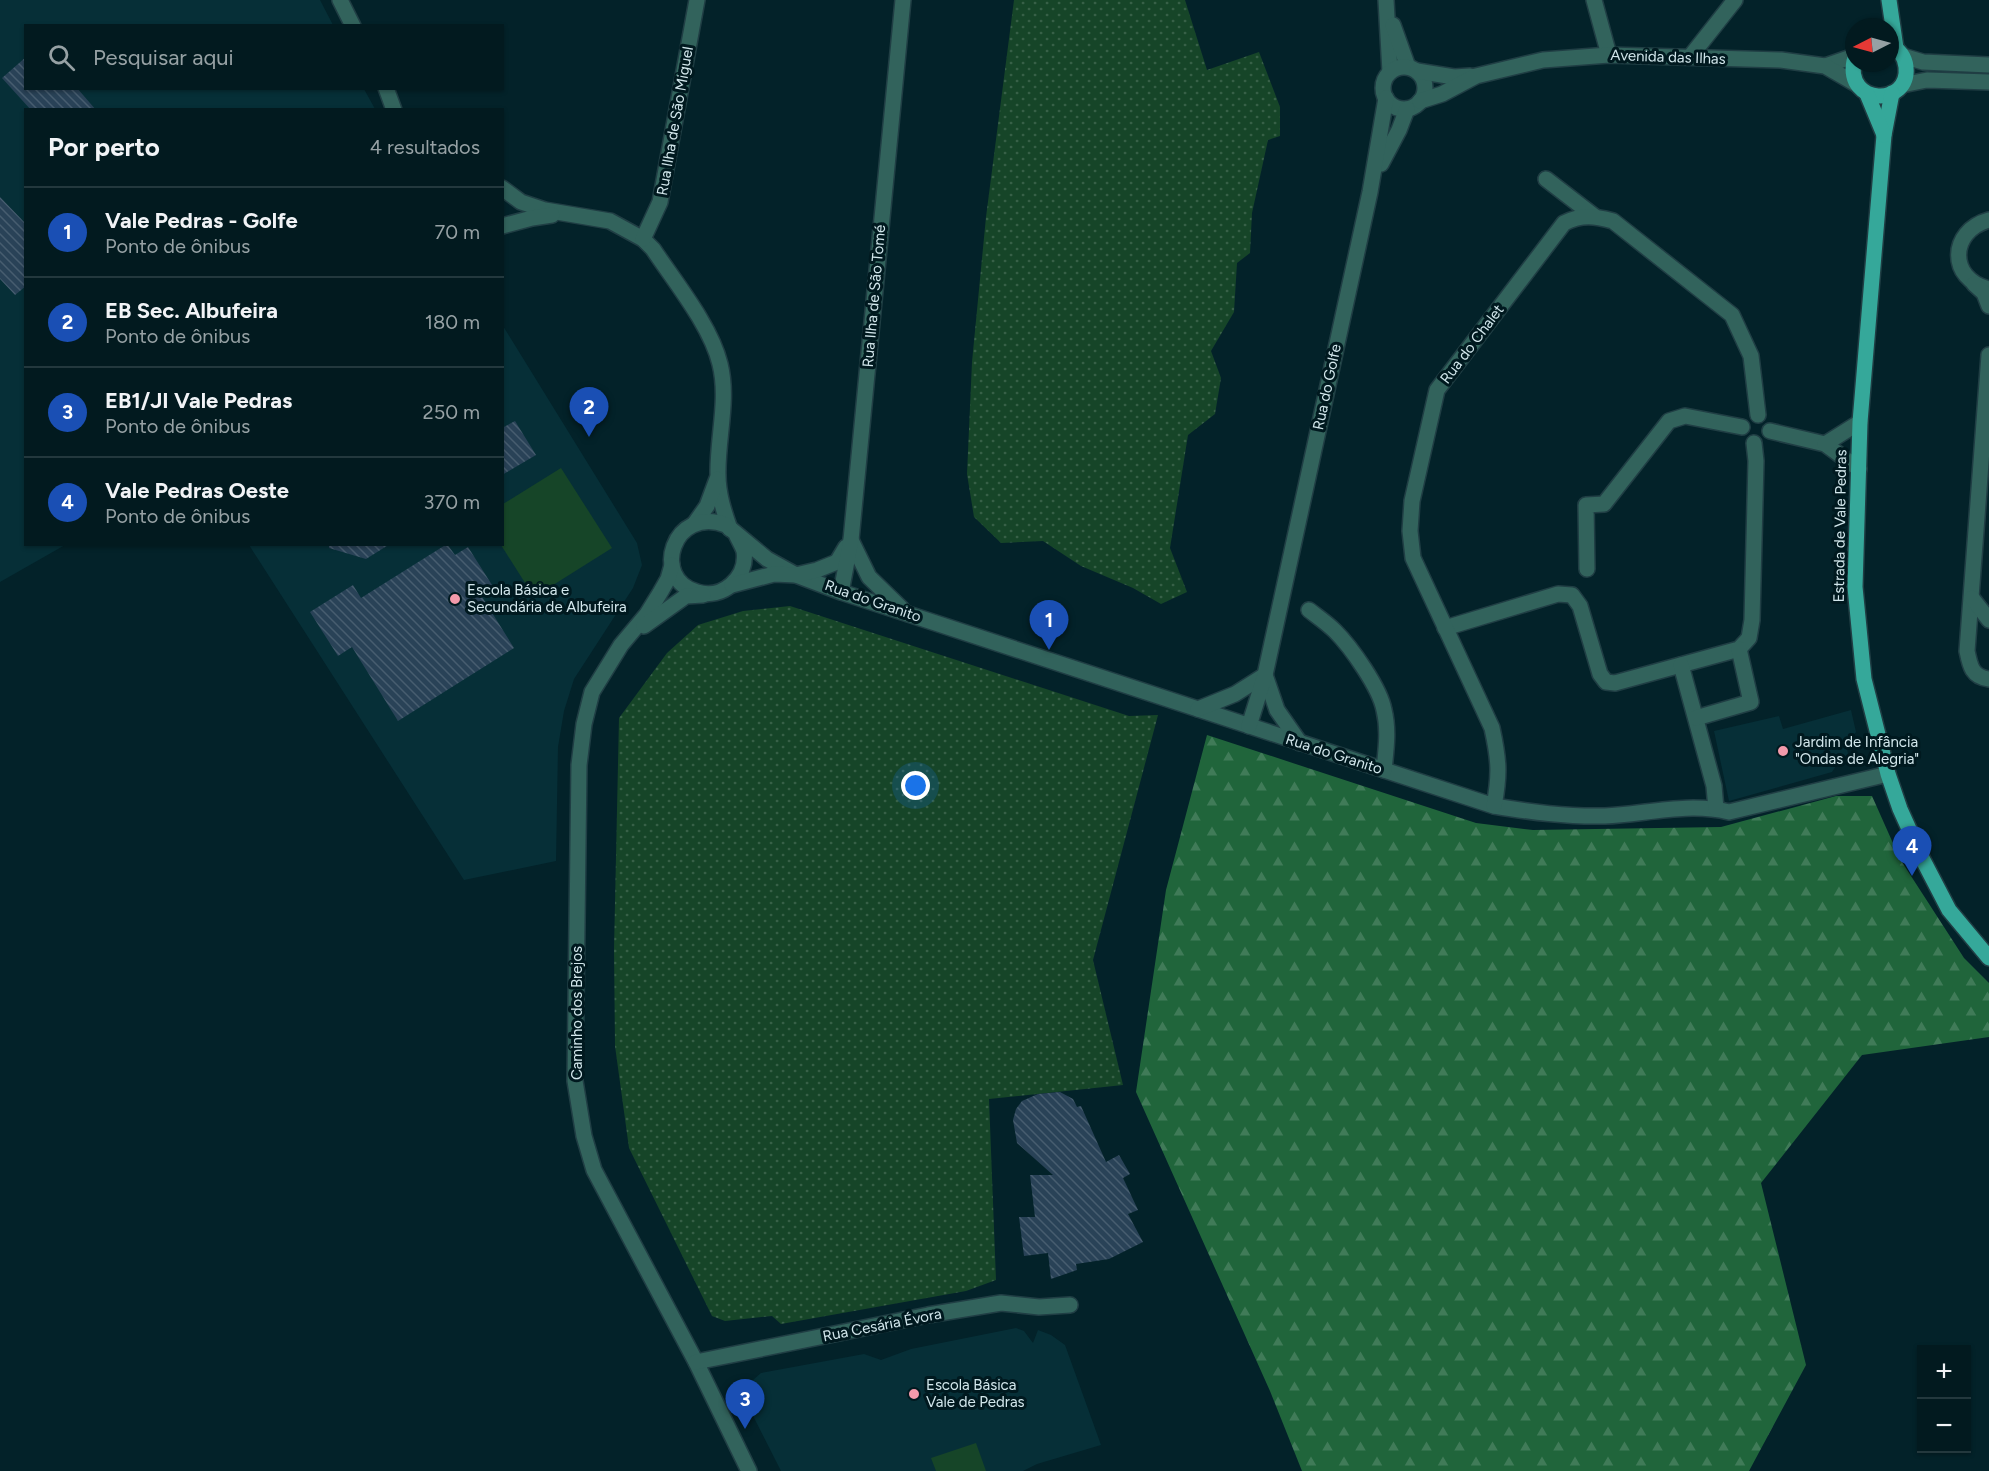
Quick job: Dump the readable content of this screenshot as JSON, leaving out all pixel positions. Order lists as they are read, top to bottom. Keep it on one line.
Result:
{"streets":{"main road":["Estrada de Vale Pedras"],"street":["Avenida das Ilhas","Rua Ilha de São Miguel","Rua Ilha de São Tomé","Rua do Chalet","Rua do Golfe","Rua do Granito","Caminho dos Brejos","Rua Cesária Évora"]},"crossings":[["Avenida das Ilhas","Rua do Golfe"],["Avenida das Ilhas","Estrada de Vale Pedras"],["Rua Ilha de São Tomé","Rua do Granito"],["Rua do Chalet","Rua do Granito"],["Rua do Golfe","Rua do Granito"],["Estrada de Vale Pedras","Rua do Granito"],["Rua do Granito","Caminho dos Brejos"],["Caminho dos Brejos","Rua Cesária Évora"]],"places":["Escola Básica e Secundária de Albufeira","Jardim de Infância \"Ondas de Alegria\"","Escola Básica Vale de Pedras"],"north":"left","page":{"search":"Pesquisar aqui","heading":["Por perto","4 resultados"],"list":[{"mark":"1","name":"Vale Pedras - Golfe","note":"Ponto de ônibus","value":"70 m"},{"mark":"2","name":"EB Sec. Albufeira","note":"Ponto de ônibus","value":"180 m"},{"mark":"3","name":"EB1/JI Vale Pedras","note":"Ponto de ônibus","value":"250 m"},{"mark":"4","name":"Vale Pedras Oeste","note":"Ponto de ônibus","value":"370 m"}],"pins":["2","1","4","3"],"map_buttons":["+","−"]}}
